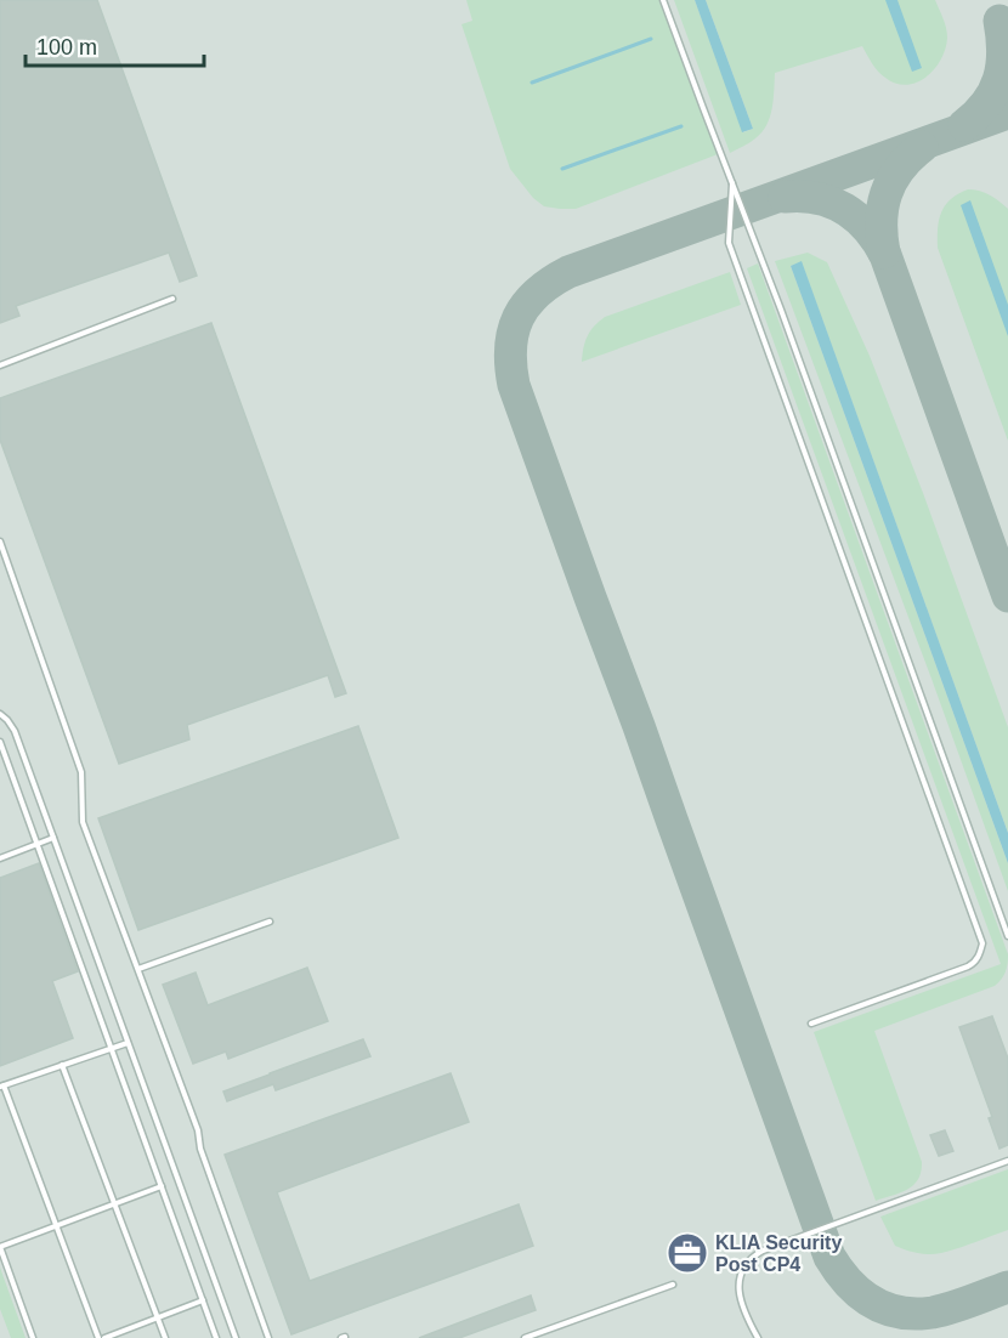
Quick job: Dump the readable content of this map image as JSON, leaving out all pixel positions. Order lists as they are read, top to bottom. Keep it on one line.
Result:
{"places":{"office":["KLIA Security Post CP4"]},"scale_bar":"100 m"}
